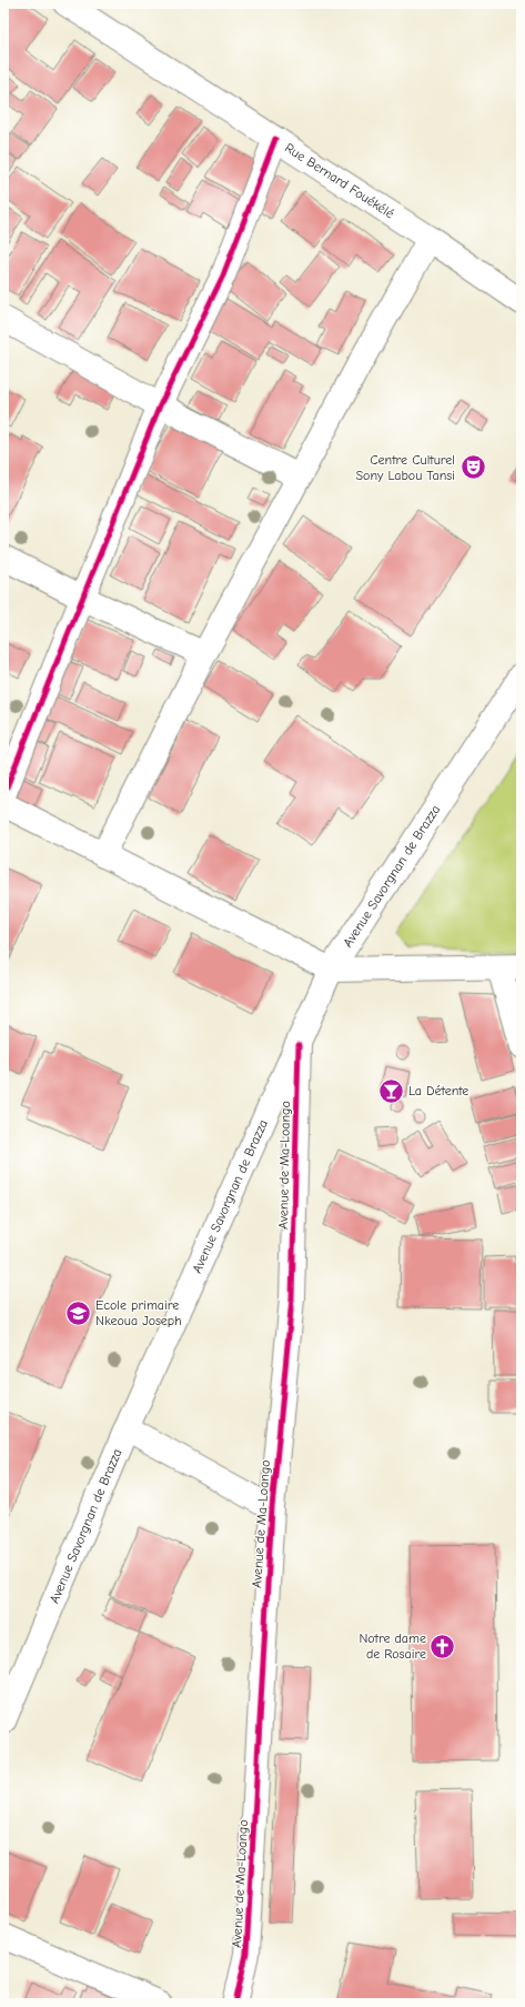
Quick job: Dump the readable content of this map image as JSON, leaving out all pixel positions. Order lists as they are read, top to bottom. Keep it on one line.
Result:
{"streets":{"street":["Rue Bernard Fouékélé","Avenue Savorgnan de Brazza","Avenue de Ma-Loango"]},"crossings":[["Avenue Savorgnan de Brazza","Avenue de Ma-Loango"]],"places":{"theatre":["Centre Culturel Sony Labou Tansi"],"bar":["La Détente"],"school or university":["Ecole primaire Nkeoua Joseph"],"church":["Notre dame de Rosaire"]}}
